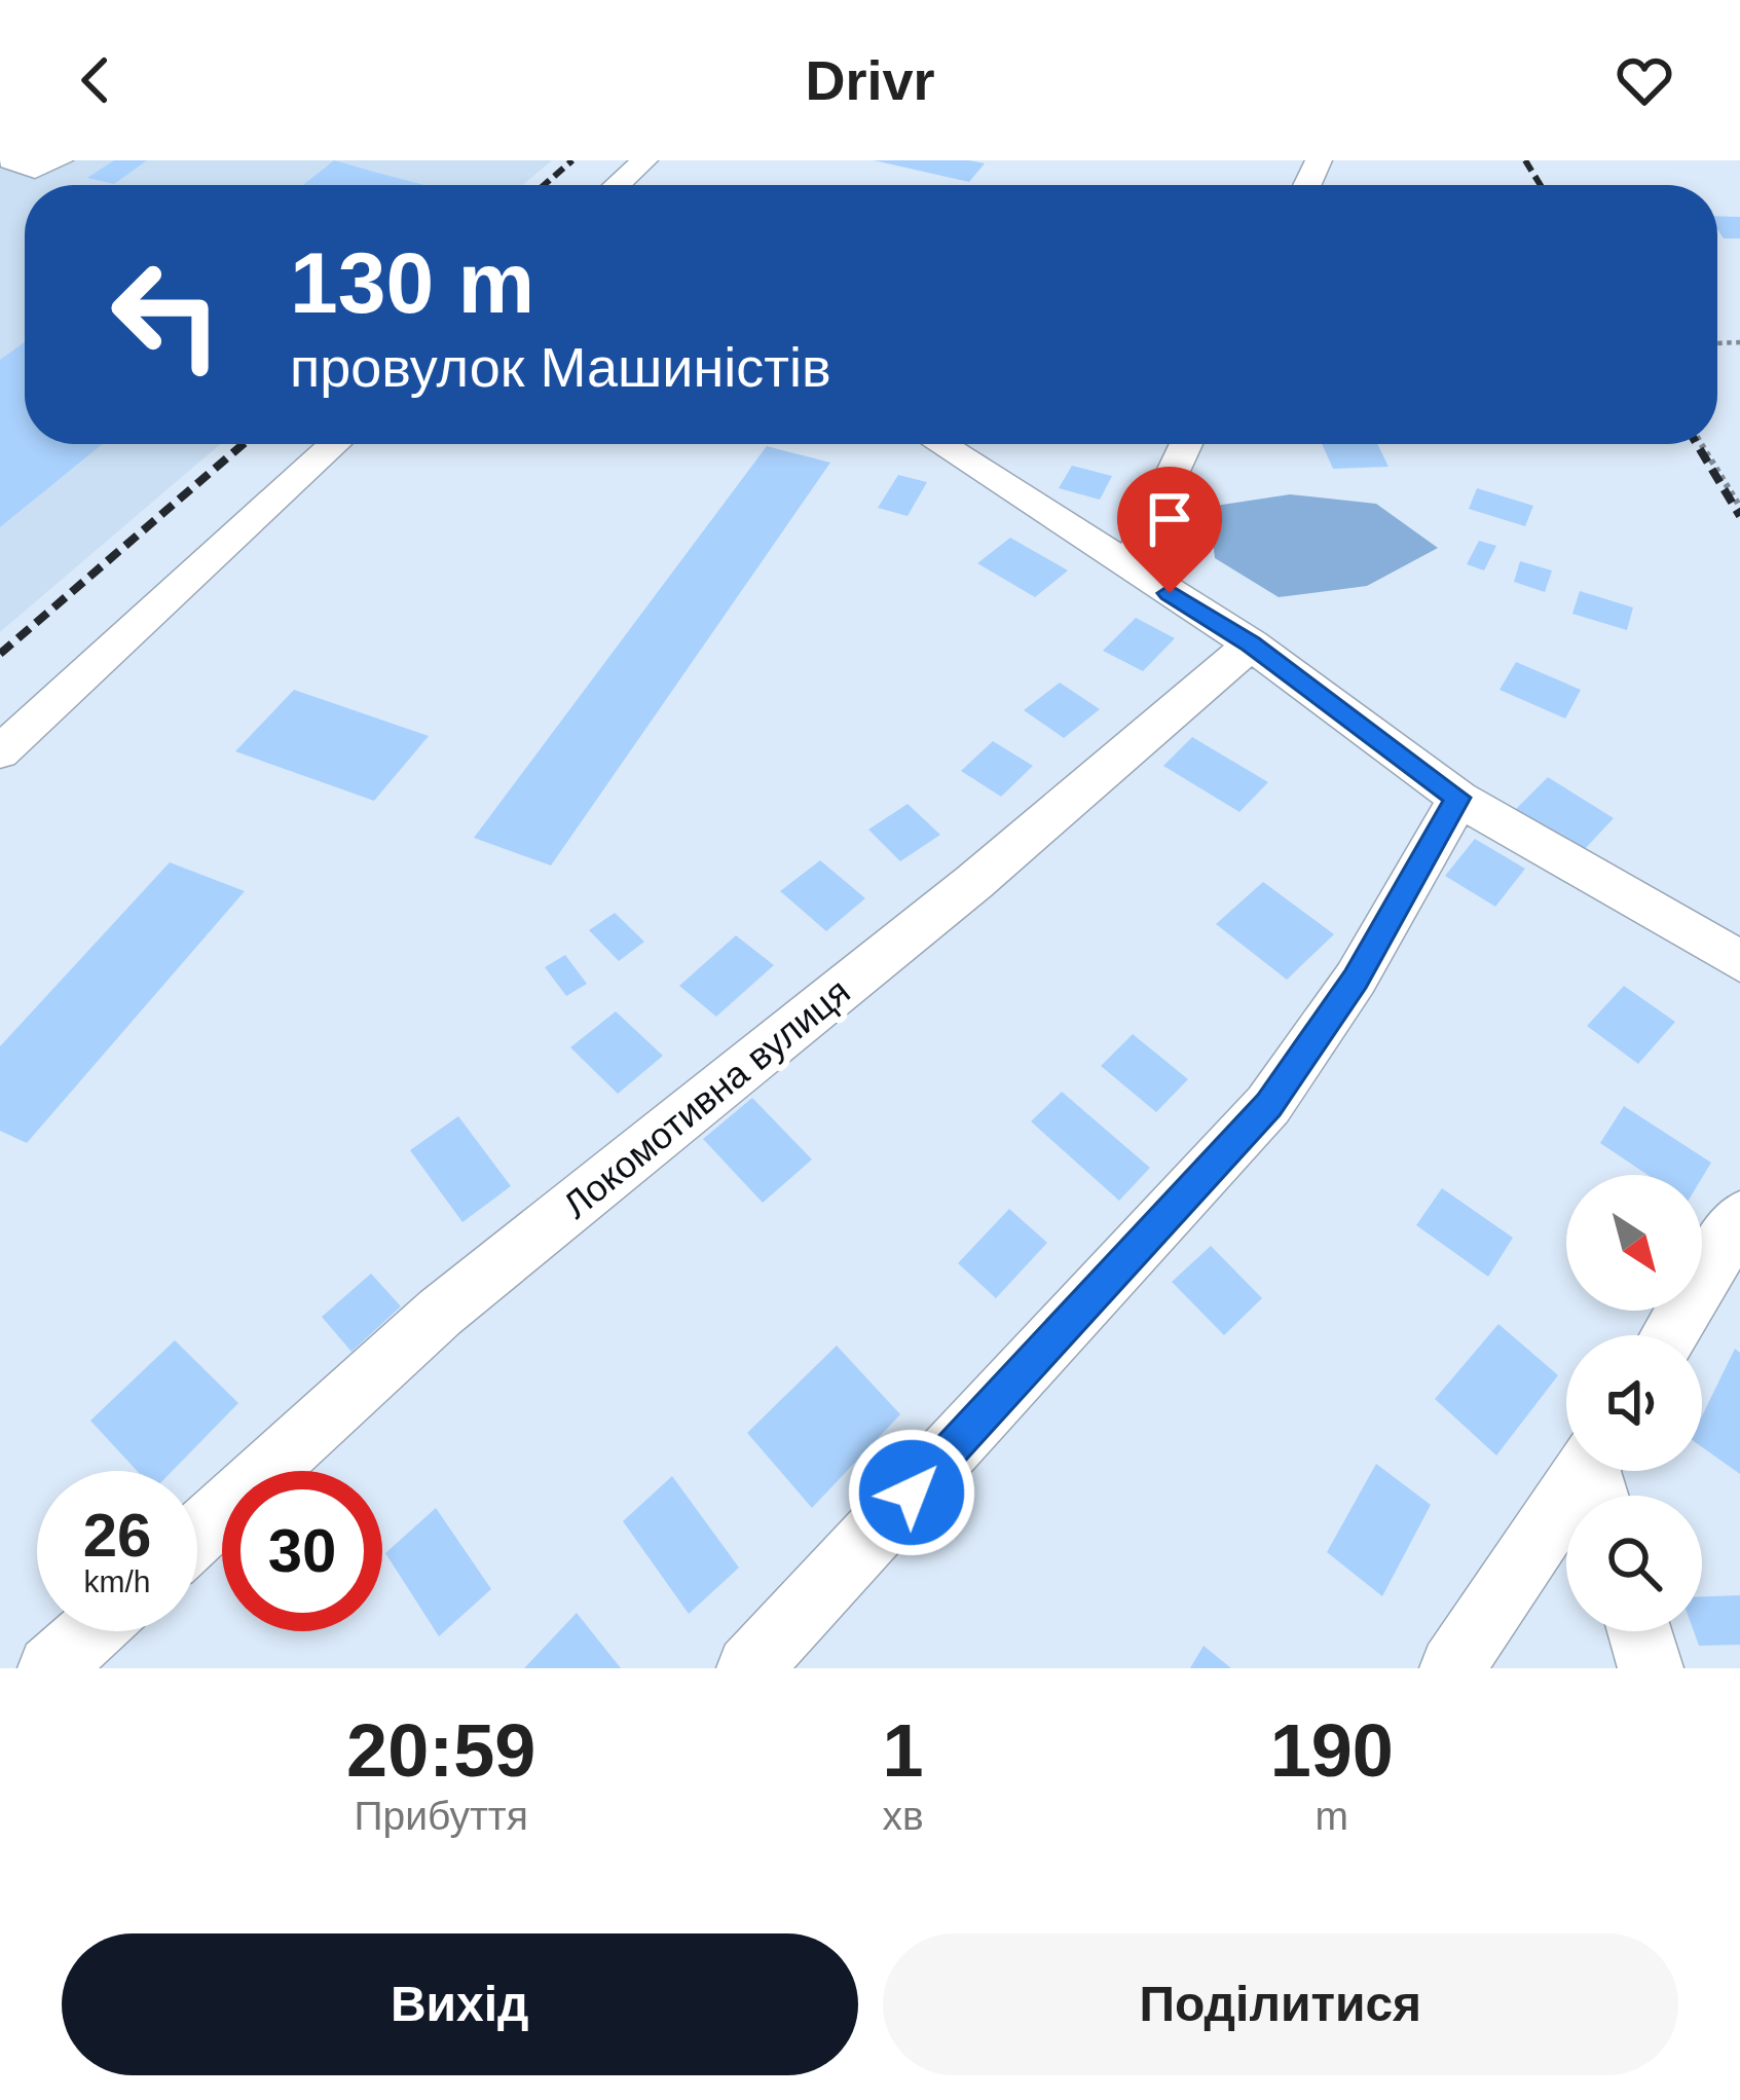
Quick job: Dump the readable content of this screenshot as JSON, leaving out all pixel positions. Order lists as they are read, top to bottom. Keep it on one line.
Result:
{"streets":{"street":["Локомотивна вулиця"]},"north":"bottom right","page":{"header":"Drivr","turn":["130 m","провулок Машиністів"],"speed":"26 km/h","limit":"30","eta":["20:59","Прибуття","1","хв","190","m"],"buttons":["Вихід","Поділитися"]}}
